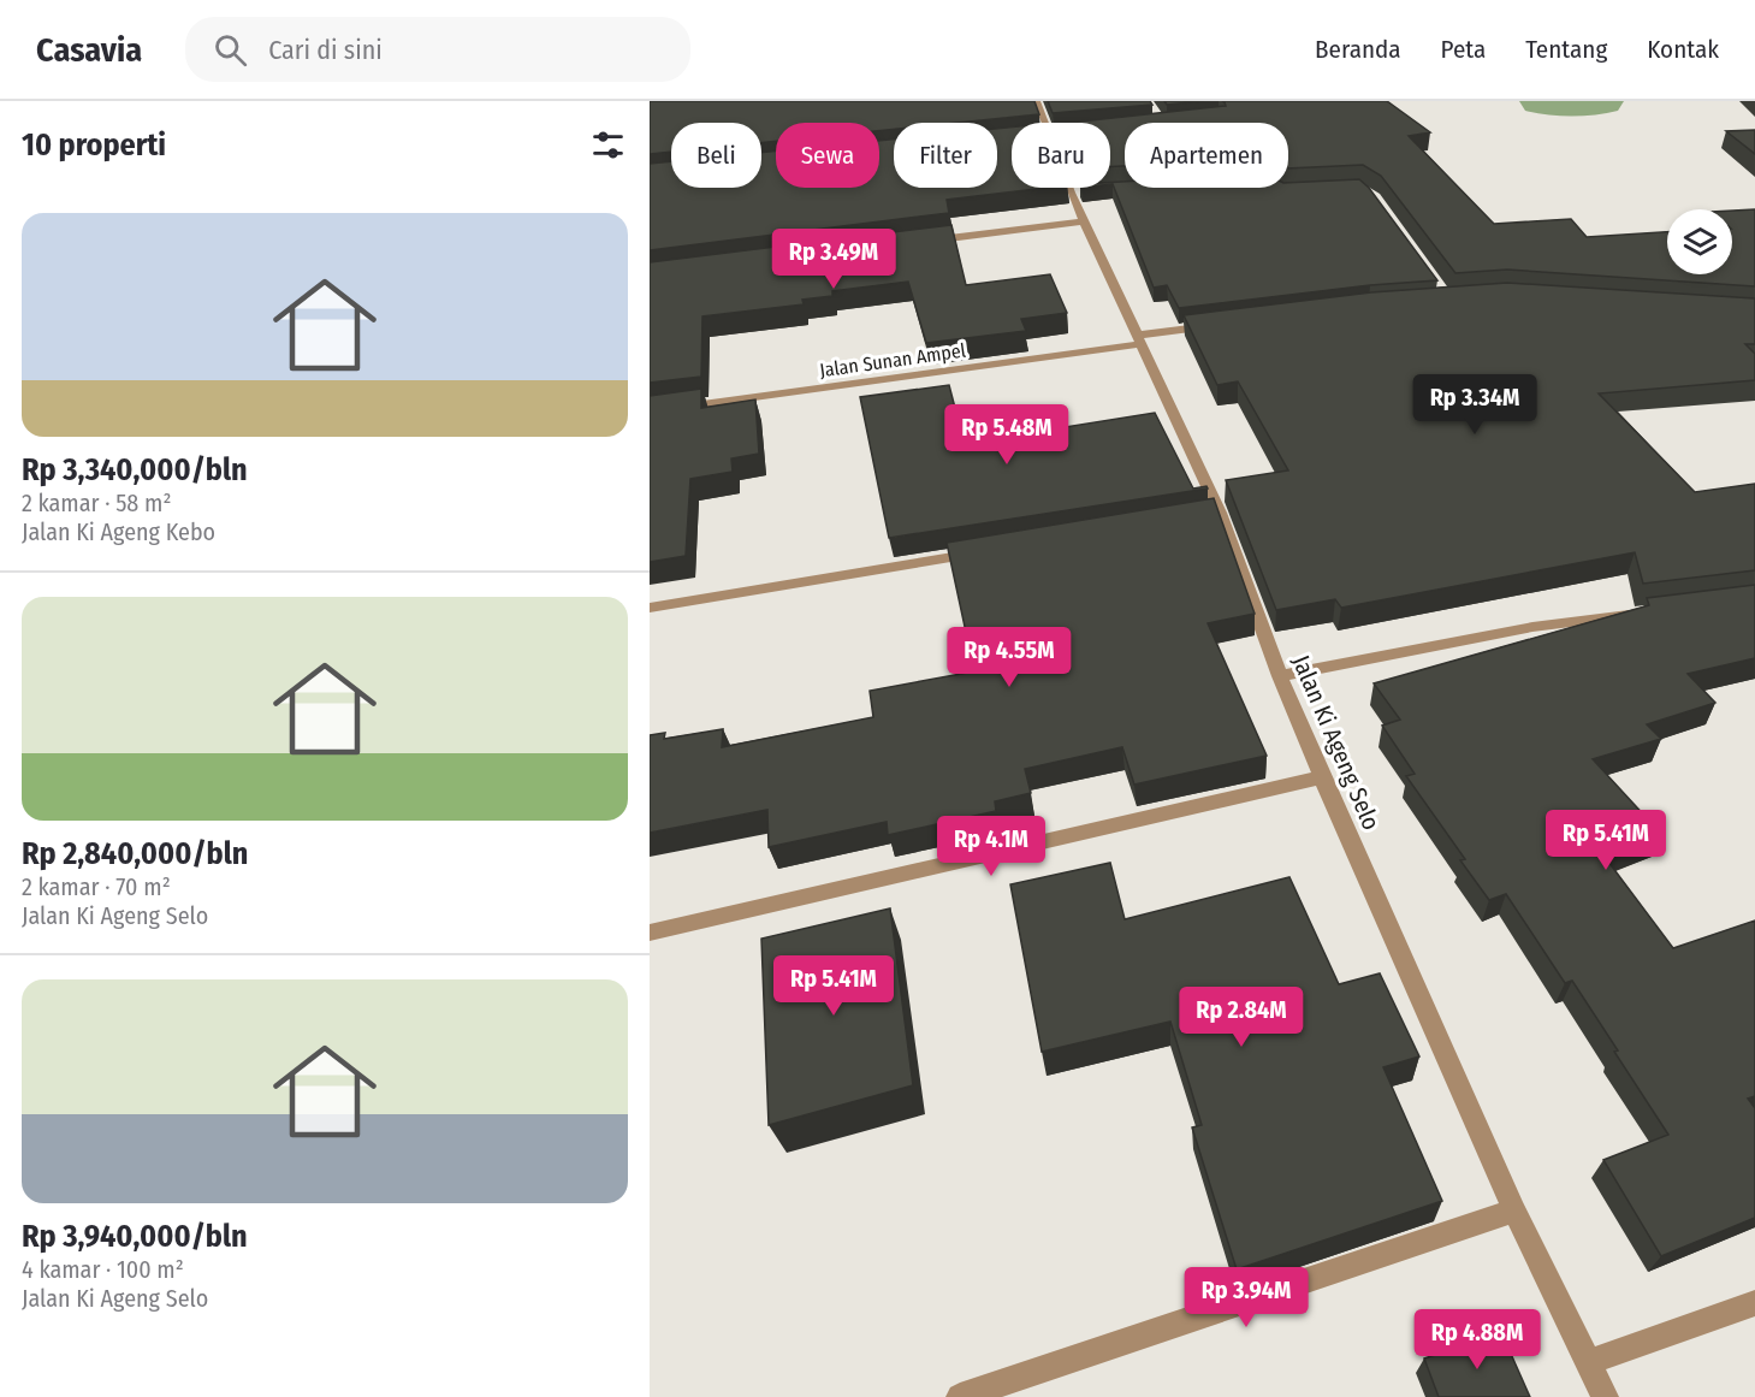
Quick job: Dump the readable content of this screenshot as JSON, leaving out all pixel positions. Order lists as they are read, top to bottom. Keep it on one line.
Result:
{"streets":{"street":["Jalan Sunan Ampel","Jalan Ki Ageng Selo"]},"crossings":[["Jalan Sunan Ampel","Jalan Ki Ageng Selo"]],"page":{"header":"Casavia","search":"Cari di sini","nav":["Beranda","Peta","Tentang","Kontak"],"heading":"10 properti","chip":["Beli","Sewa","Filter","Baru","Apartemen"],"list":[{"name":"Rp 3,340,000/bln","note":"2 kamar · 58 m² · Jalan Ki Ageng Kebo"},{"name":"Rp 2,840,000/bln","note":"2 kamar · 70 m² · Jalan Ki Ageng Selo"},{"name":"Rp 3,940,000/bln","note":"4 kamar · 100 m² · Jalan Ki Ageng Selo"}],"price":["Rp 3.49M","Rp 3.34M","Rp 5.48M","Rp 4.55M","Rp 5.41M","Rp 4.1M","Rp 5.41M","Rp 2.84M","Rp 3.94M","Rp 4.88M"]}}
